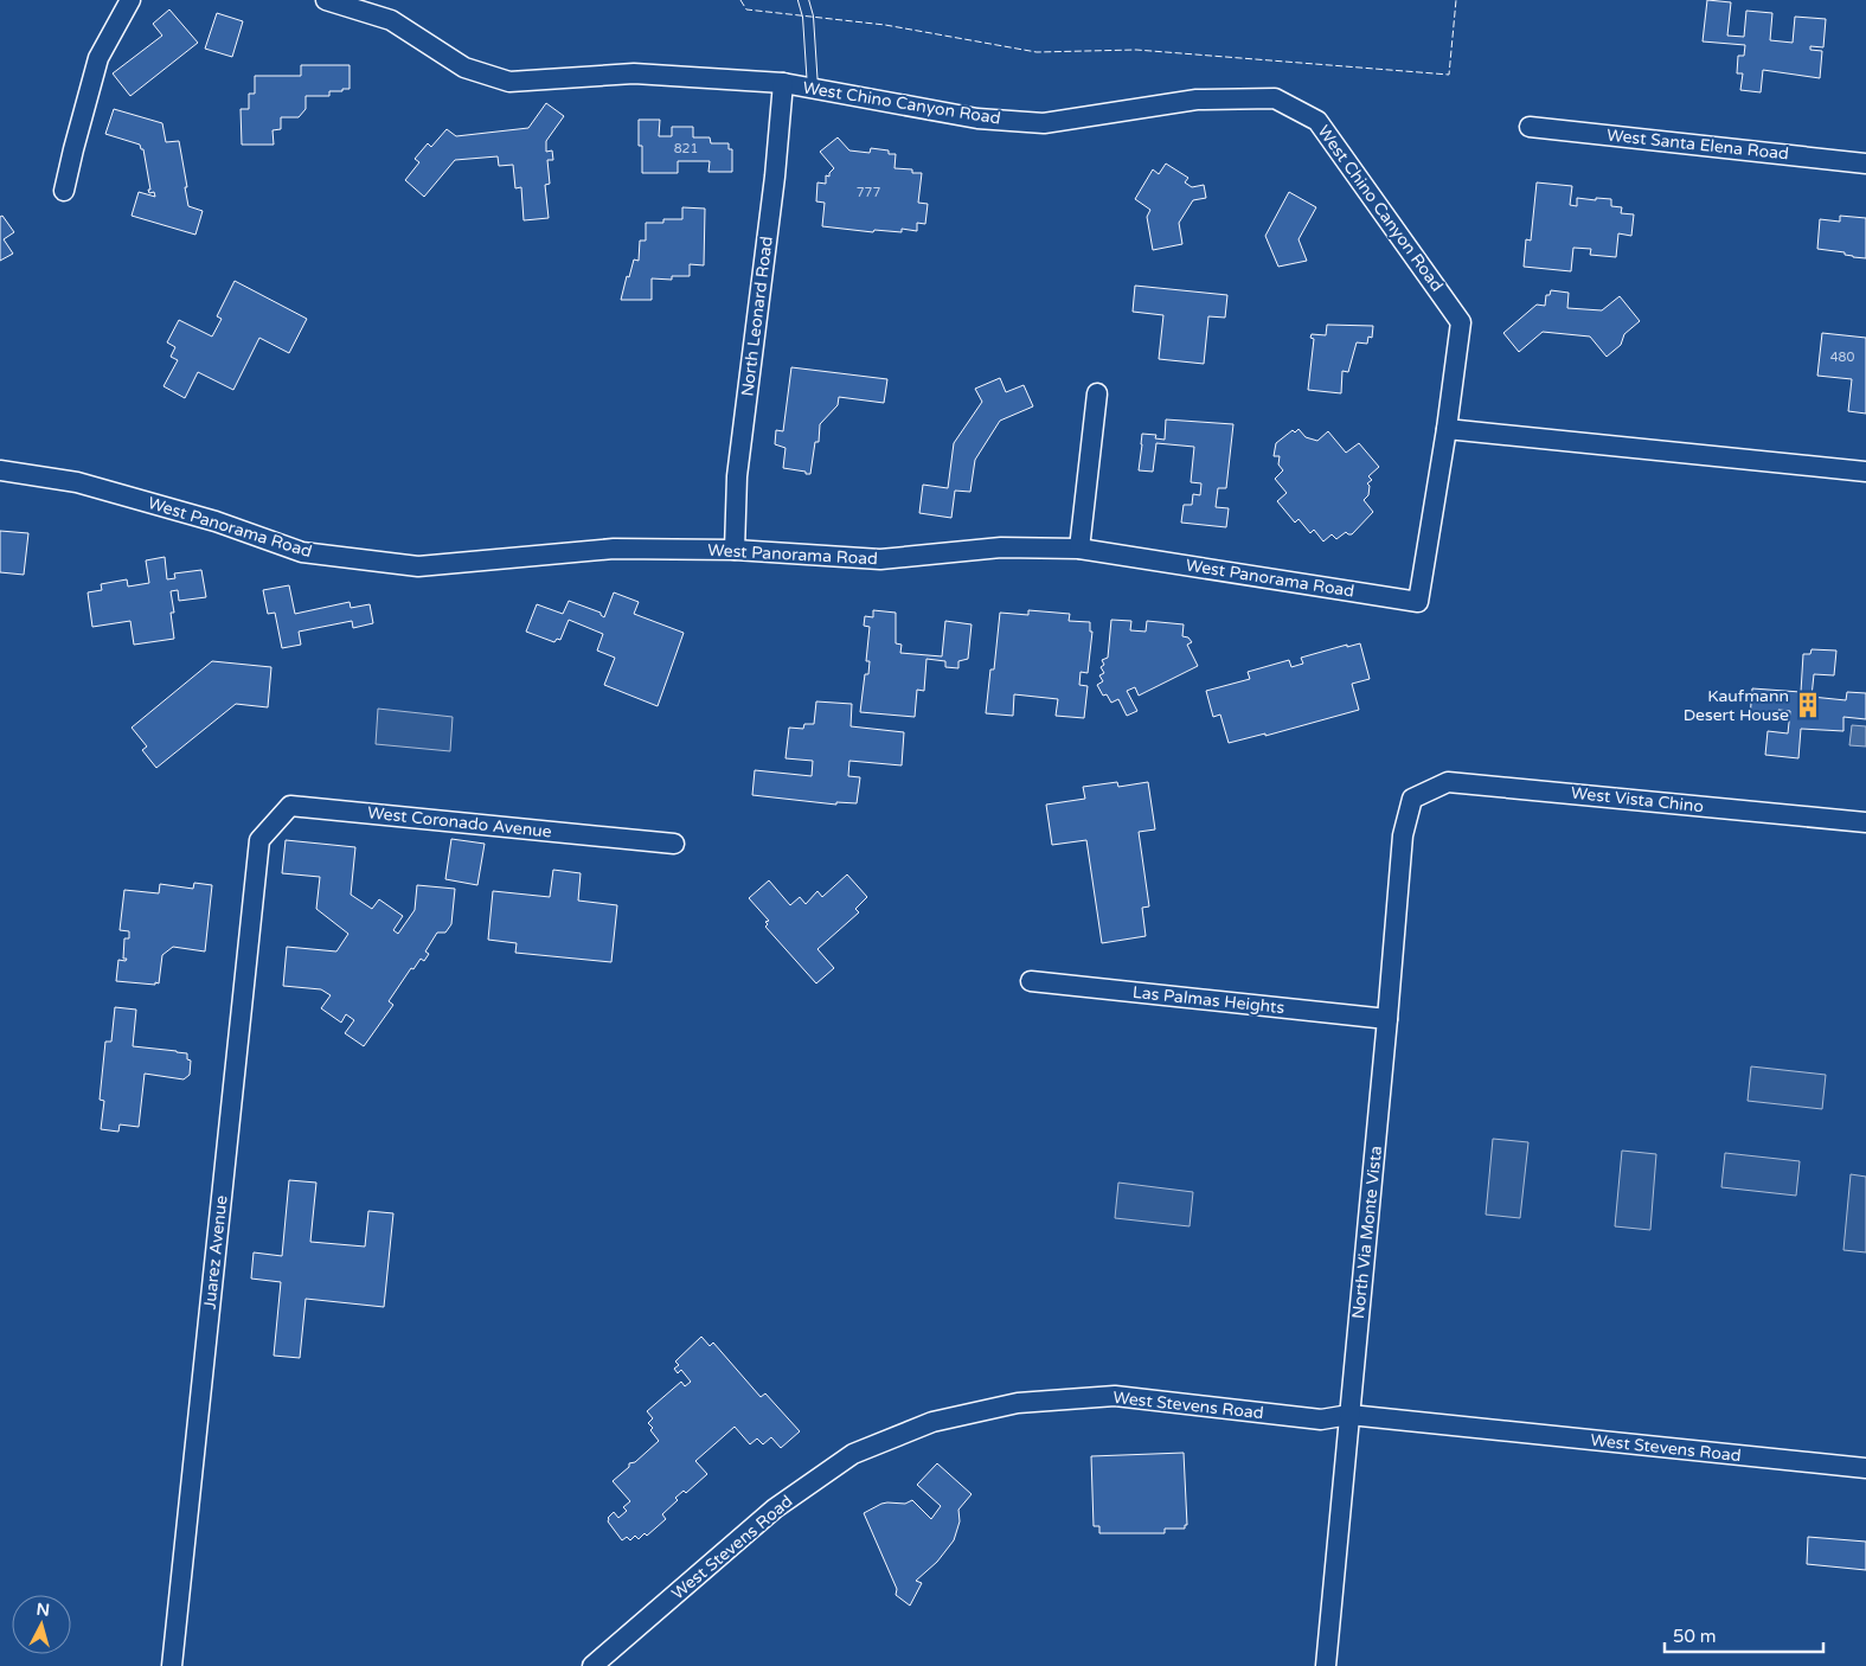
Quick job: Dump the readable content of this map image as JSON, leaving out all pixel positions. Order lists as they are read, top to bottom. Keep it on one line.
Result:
{"streets":{"street":["West Chino Canyon Road","West Santa Elena Road","North Leonard Road","West Panorama Road","West Vista Chino","West Coronado Avenue","Las Palmas Heights","North Via Monte Vista","Juarez Avenue","West Stevens Road"]},"crossings":[["West Chino Canyon Road","North Leonard Road"],["West Chino Canyon Road","West Panorama Road"],["North Leonard Road","West Panorama Road"],["West Vista Chino","North Via Monte Vista"],["West Coronado Avenue","Juarez Avenue"],["Las Palmas Heights","North Via Monte Vista"],["North Via Monte Vista","West Stevens Road"]],"places":{"building":["Kaufmann Desert House"]},"house_numbers":["821","777","480"],"scale_bar":"50 m","north":"top"}
